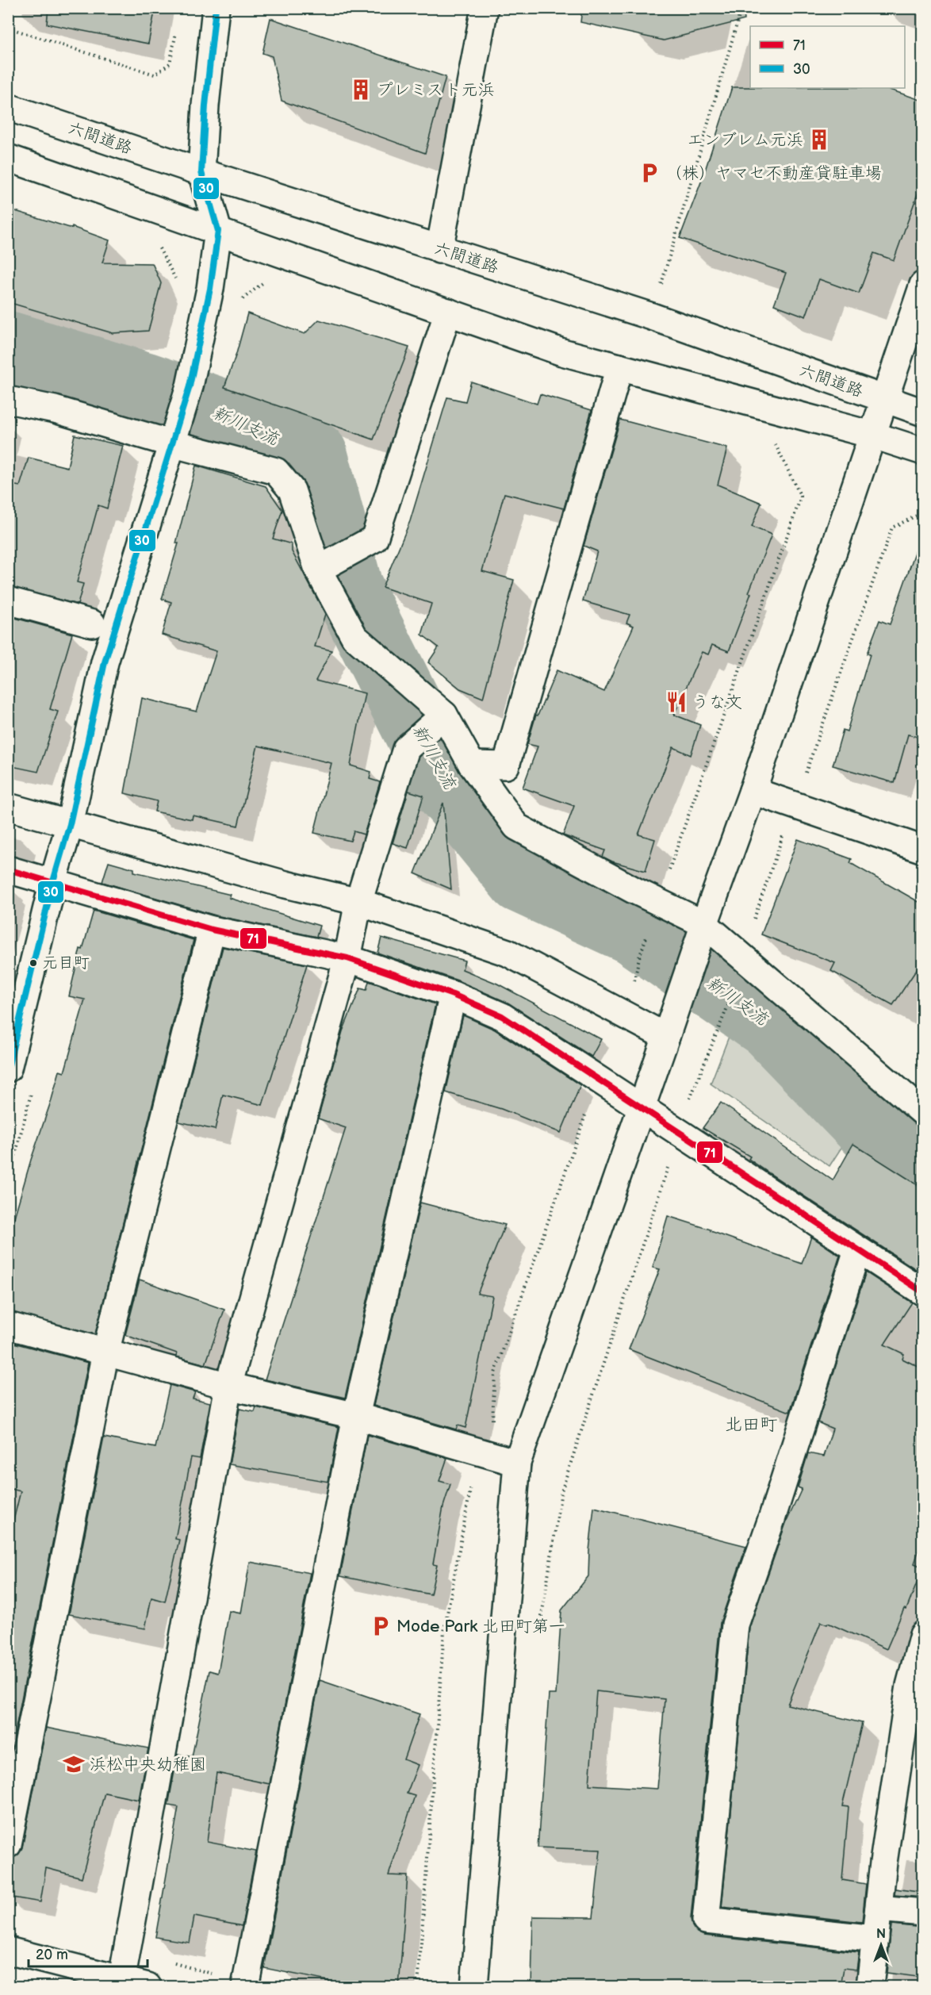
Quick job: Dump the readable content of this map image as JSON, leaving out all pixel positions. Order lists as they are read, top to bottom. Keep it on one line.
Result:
{"streets":{"street":["六間道路"]},"districts":["北田町"],"water":["新川支流"],"places":{"building":["プレミスト元浜","エンブレム元浜"],"parking":["（株）ヤマセ不動産貸駐車場","Mode Park 北田町第一"],"restaurant":["うな文"],"other":["元目町"],"school or university":["浜松中央幼稚園"]},"lines":["transit line 30","transit line 71"],"legend":["71","30"],"scale_bar":"20 m","north":"top"}
